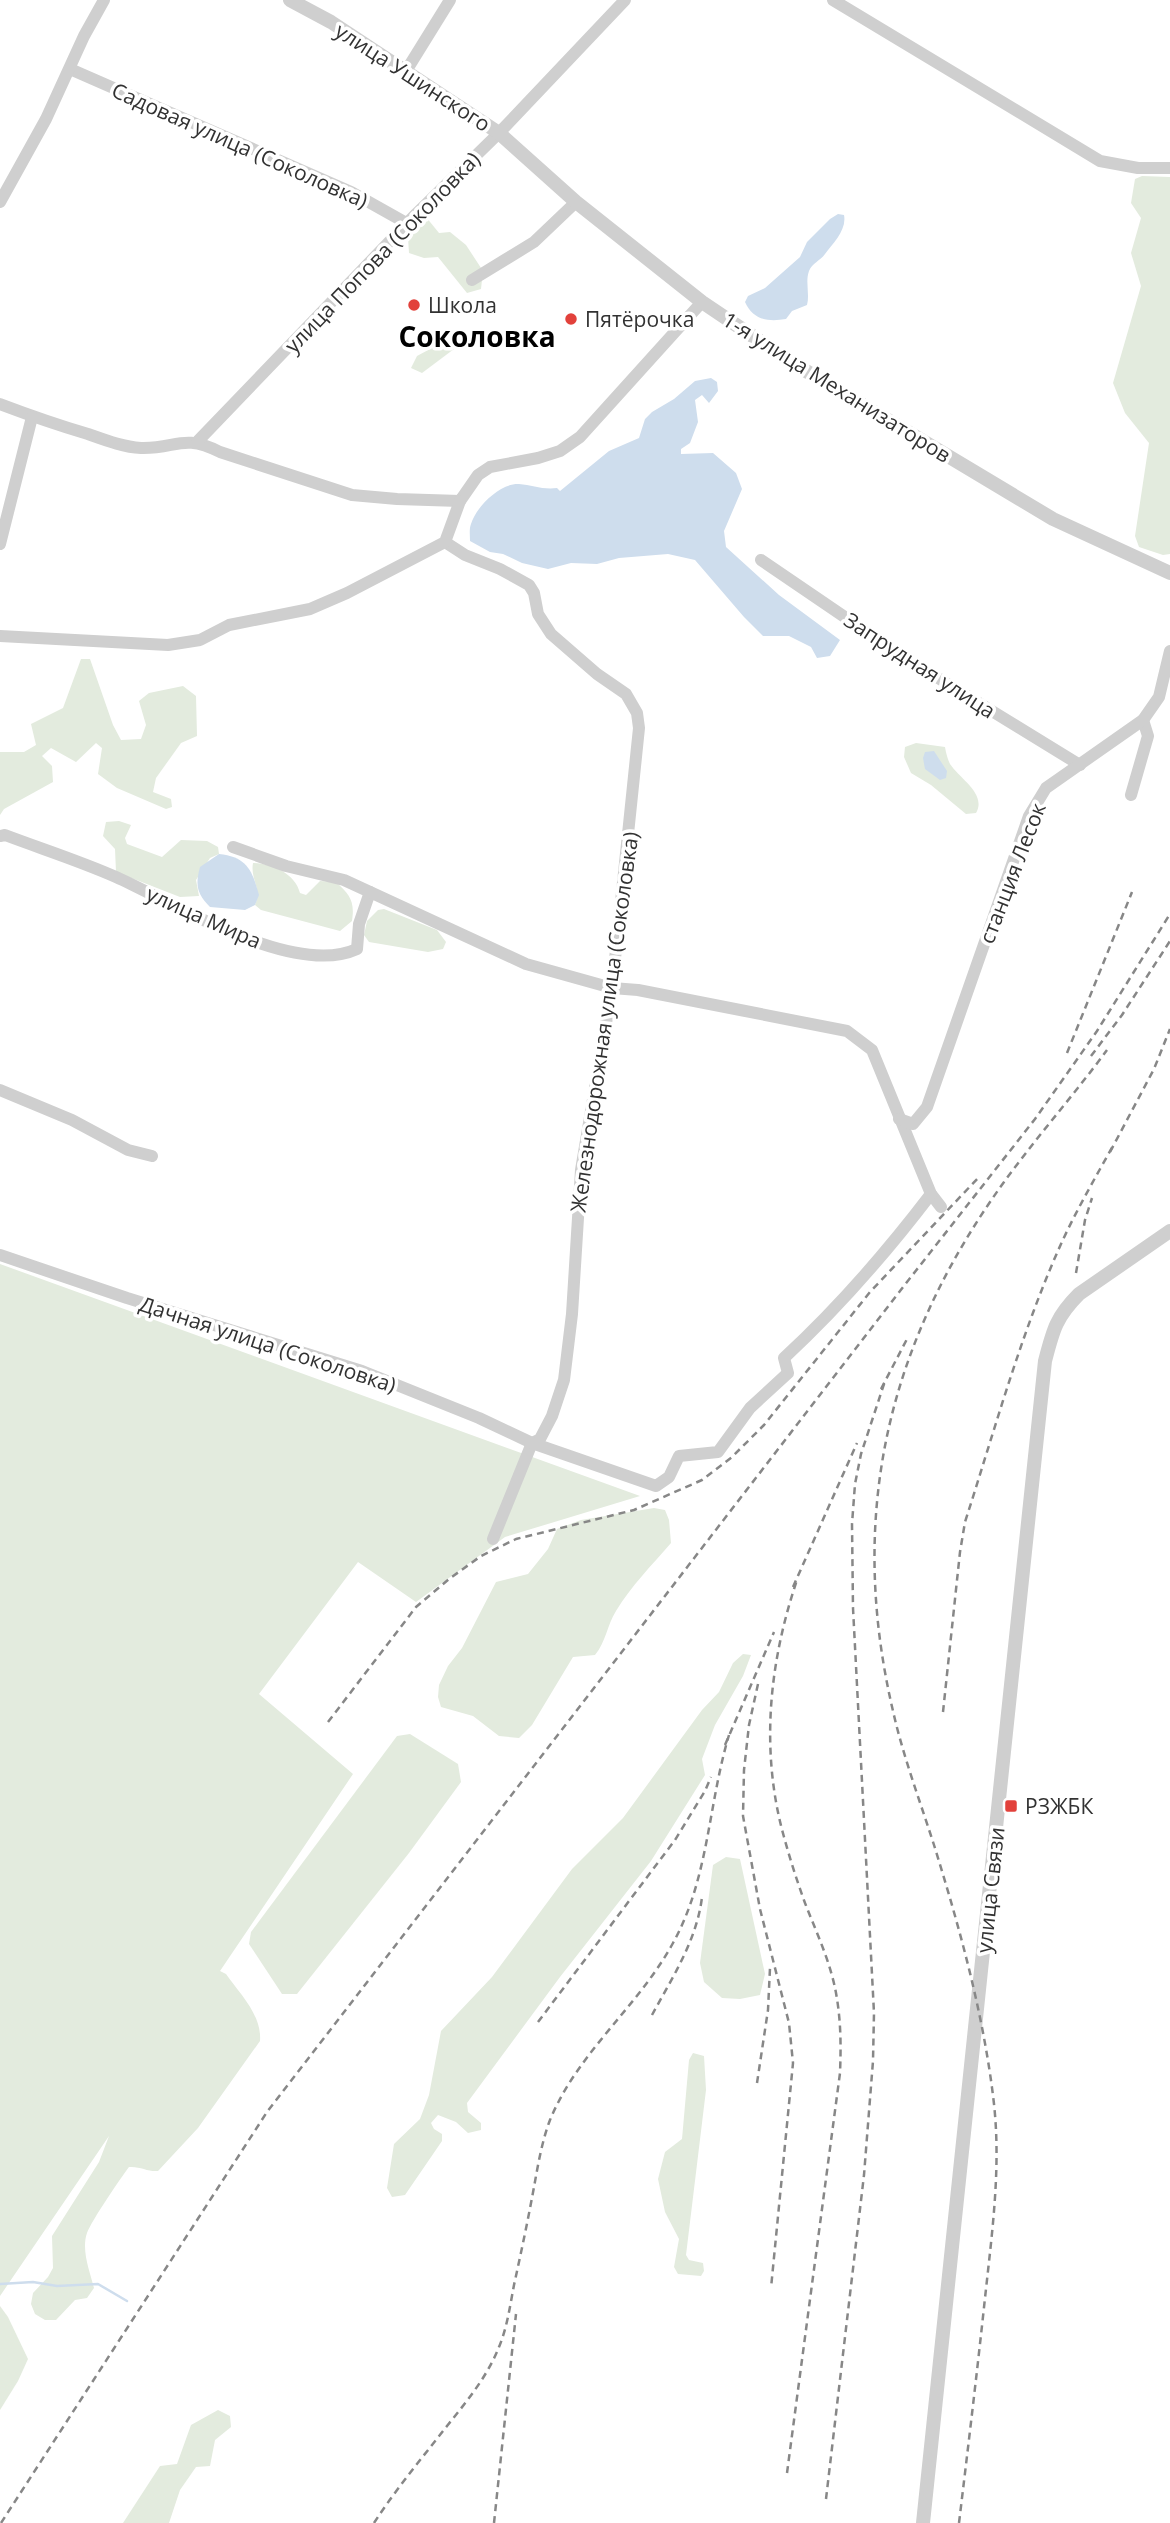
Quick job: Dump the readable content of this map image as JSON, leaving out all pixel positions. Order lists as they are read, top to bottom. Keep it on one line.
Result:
{"streets":{"street":["улица Ушинского","Садовая улица (Соколовка)","улица Попова (Соколовка)","1-я улица Механизаторов","Запрудная улица","станция Лесок","улица Мира","Железнодорожная улица (Соколовка)","Дачная улица (Соколовка)","улица Связи"]},"crossings":[["улица Ушинского","улица Попова (Соколовка)"],["улица Ушинского","1-я улица Механизаторов"],["Садовая улица (Соколовка)","улица Попова (Соколовка)"],["улица Попова (Соколовка)","1-я улица Механизаторов"],["Запрудная улица","станция Лесок"],["Железнодорожная улица (Соколовка)","Дачная улица (Соколовка)"]],"districts":["Соколовка"],"places":{"other":["Школа","Пятёрочка"],"transit":["РЗЖБК"]}}
